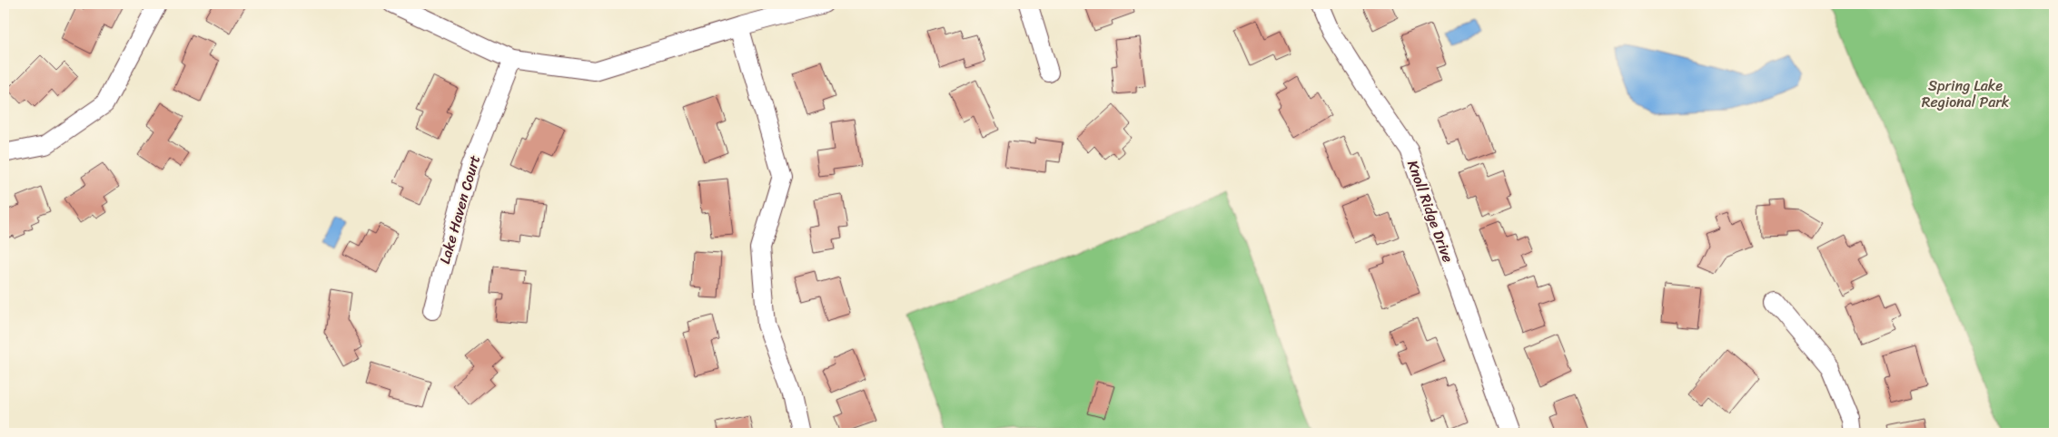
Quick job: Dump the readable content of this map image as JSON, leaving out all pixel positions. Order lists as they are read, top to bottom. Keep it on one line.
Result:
{"streets":{"street":["Lake Haven Court","Knoll Ridge Drive"]},"parks":["Spring Lake Regional Park"]}
